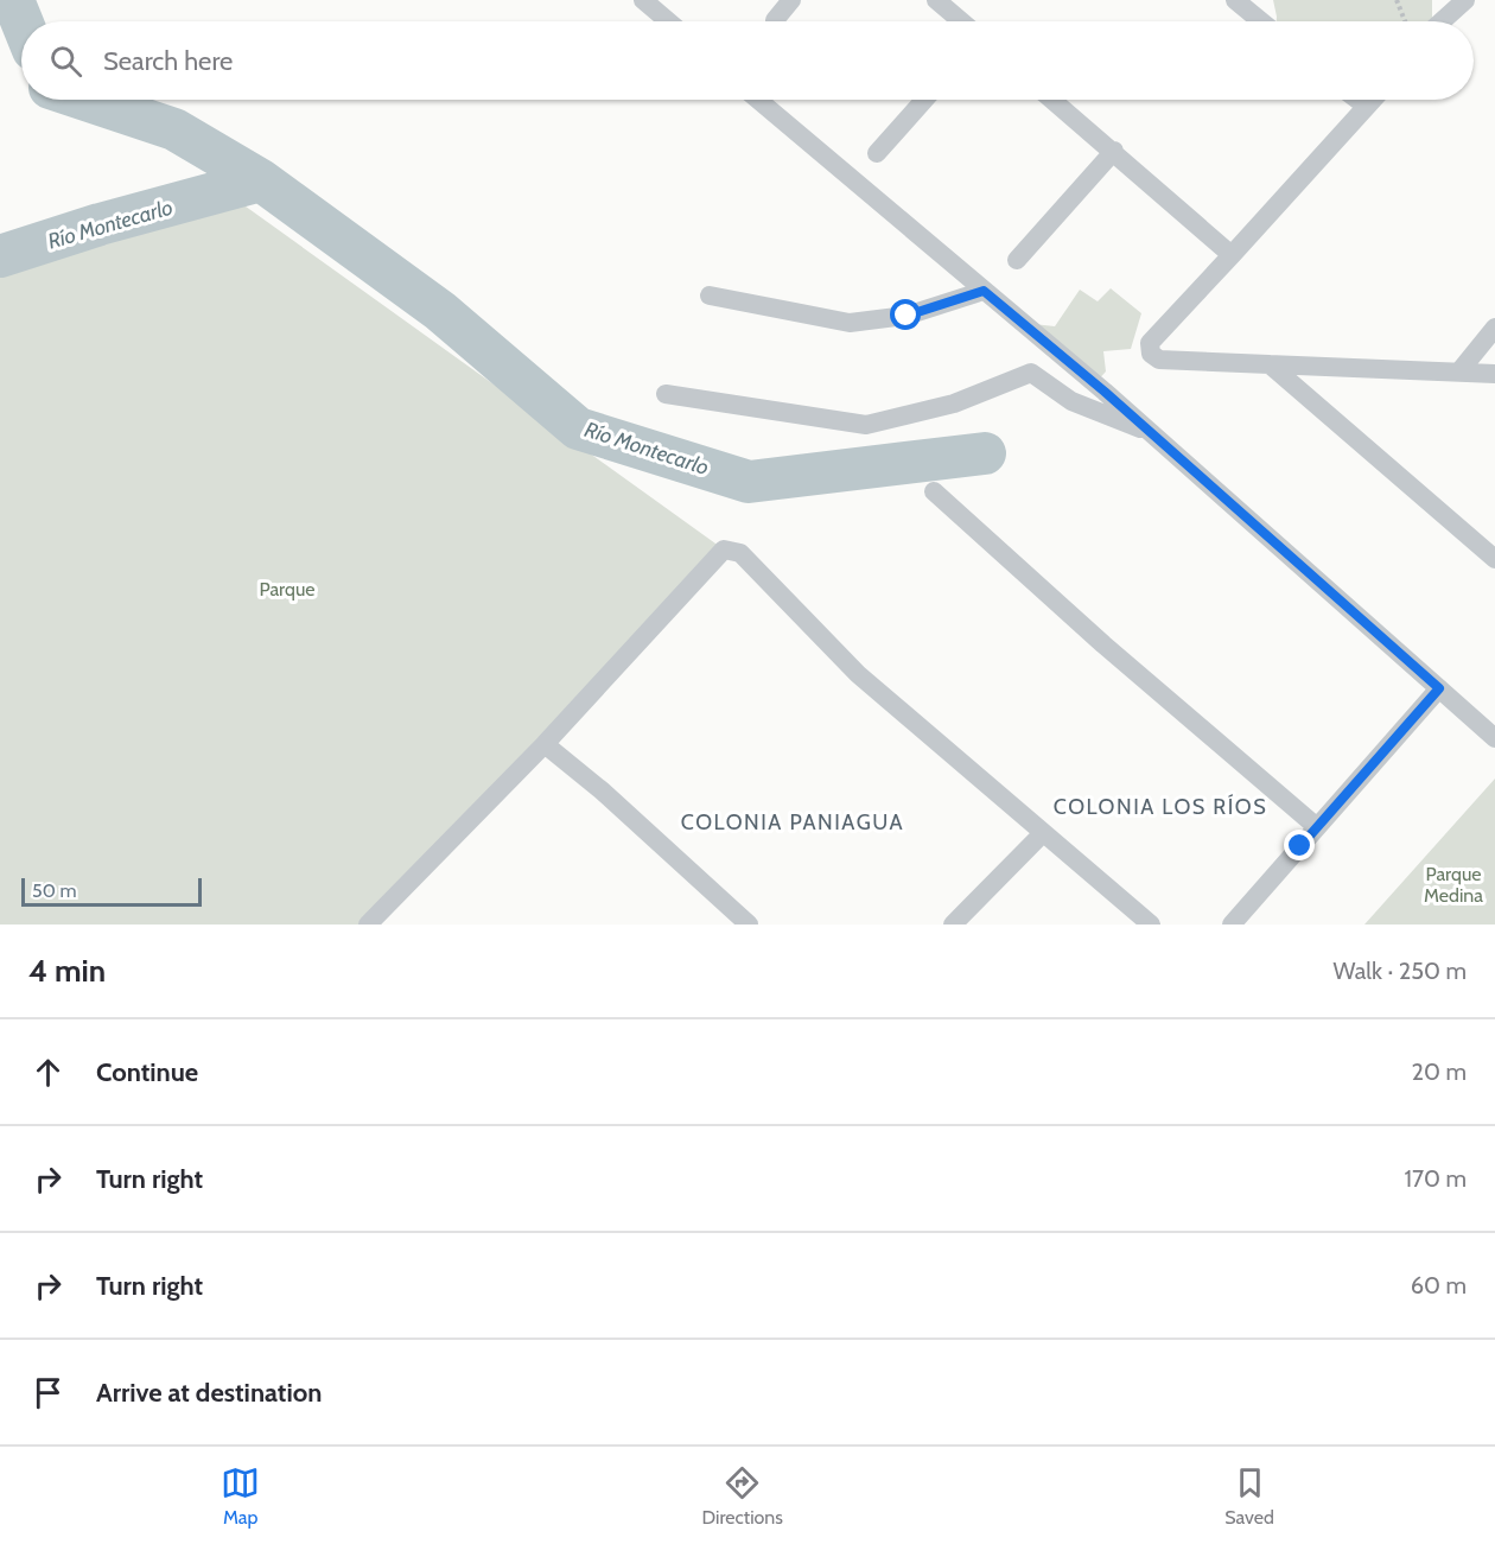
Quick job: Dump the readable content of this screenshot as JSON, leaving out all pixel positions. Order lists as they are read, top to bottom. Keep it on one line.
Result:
{"districts":["COLONIA LOS RÍOS","COLONIA PANIAGUA"],"water":["Río Montecarlo"],"parks":["Parque","Parque Medina"],"scale_bar":"50 m","page":{"search":"Search here","scale":"50 m","heading":["4 min","Walk · 250 m"],"list":[["Continue","20 m"],["Turn right","170 m"],["Turn right","60 m"],"Arrive at destination"],"nav":["Map","Directions","Saved"]}}
